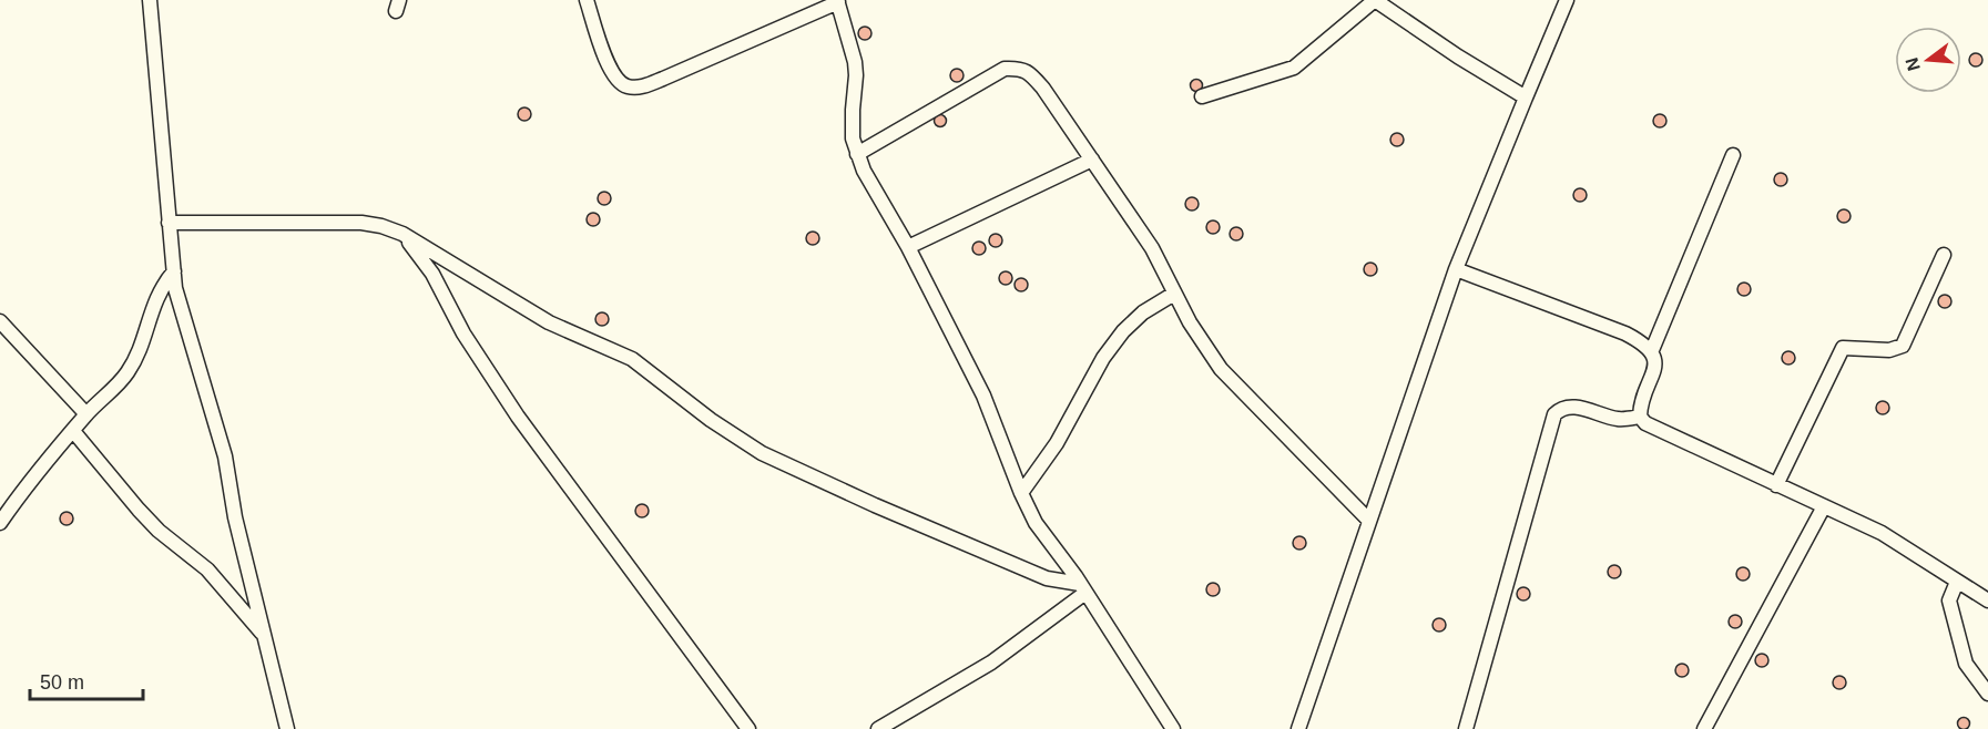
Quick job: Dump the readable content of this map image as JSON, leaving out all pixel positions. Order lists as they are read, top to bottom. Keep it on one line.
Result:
{"scale_bar":"50 m","north":"left"}
